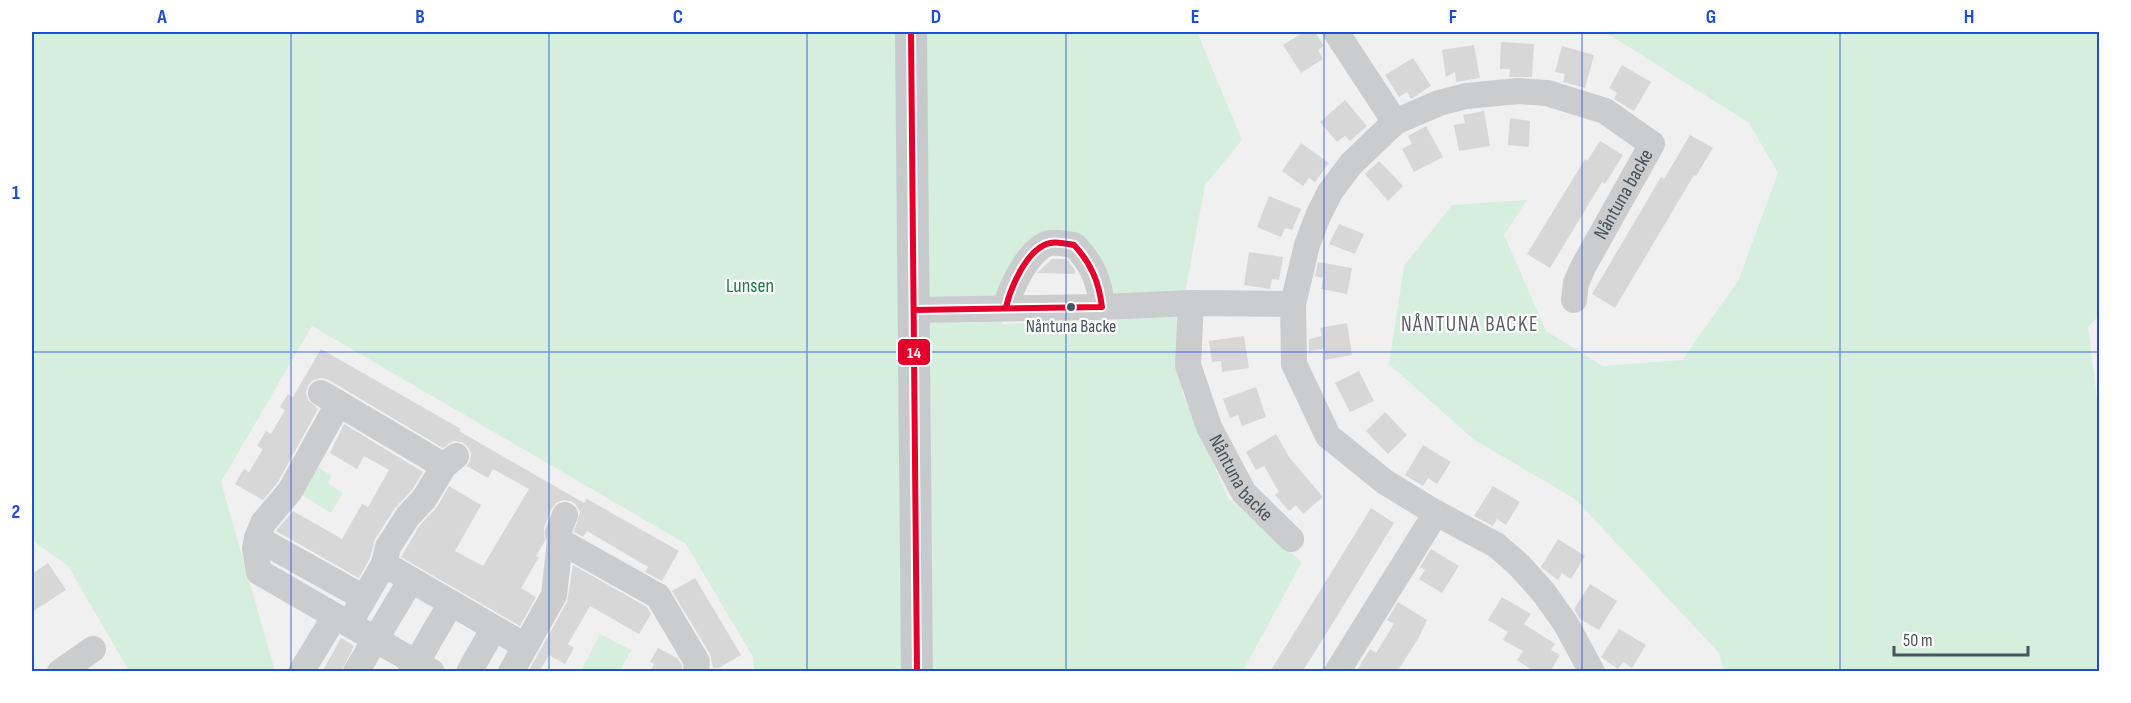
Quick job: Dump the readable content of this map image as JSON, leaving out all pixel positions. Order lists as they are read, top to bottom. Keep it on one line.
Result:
{"streets":{"street":["Nåntuna backe"]},"districts":["NÅNTUNA BACKE"],"parks":["Lunsen"],"places":["Nåntuna Backe"],"lines":["transit line 14"],"scale_bar":"50 m","grid":{"columns":["A","B","C","D","E","F","G","H"],"rows":["1","2"]}}
